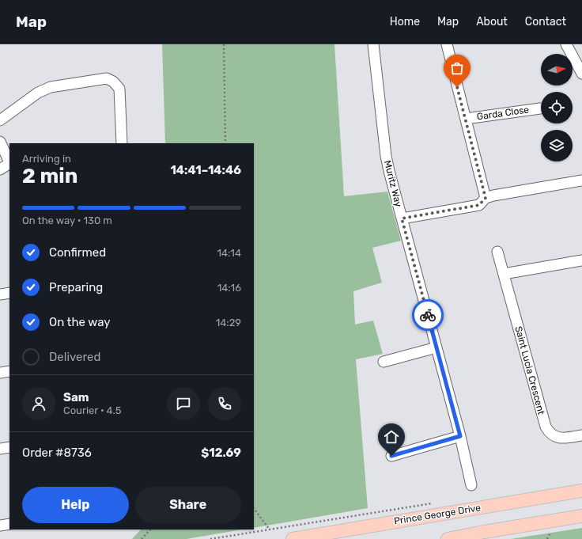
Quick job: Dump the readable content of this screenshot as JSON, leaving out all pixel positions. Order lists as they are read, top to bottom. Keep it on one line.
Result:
{"streets":{"main road":["Prince George Drive"],"street":["Garda Close","Muritz Way","Saint Lucia Crescent"]},"north":"right","page":{"header":"Map","nav":["Home","Map","About","Contact"],"heading":["2 min","Arriving in","14:41–14:46"],"panel":["Sam","Courier · 4.5","Order #8736","$12.69"],"bar":"On the way · 130 m","list":[["Confirmed","14:14"],["Preparing","14:16"],["On the way","14:29"],"Delivered"],"buttons":["Help","Share"]}}
